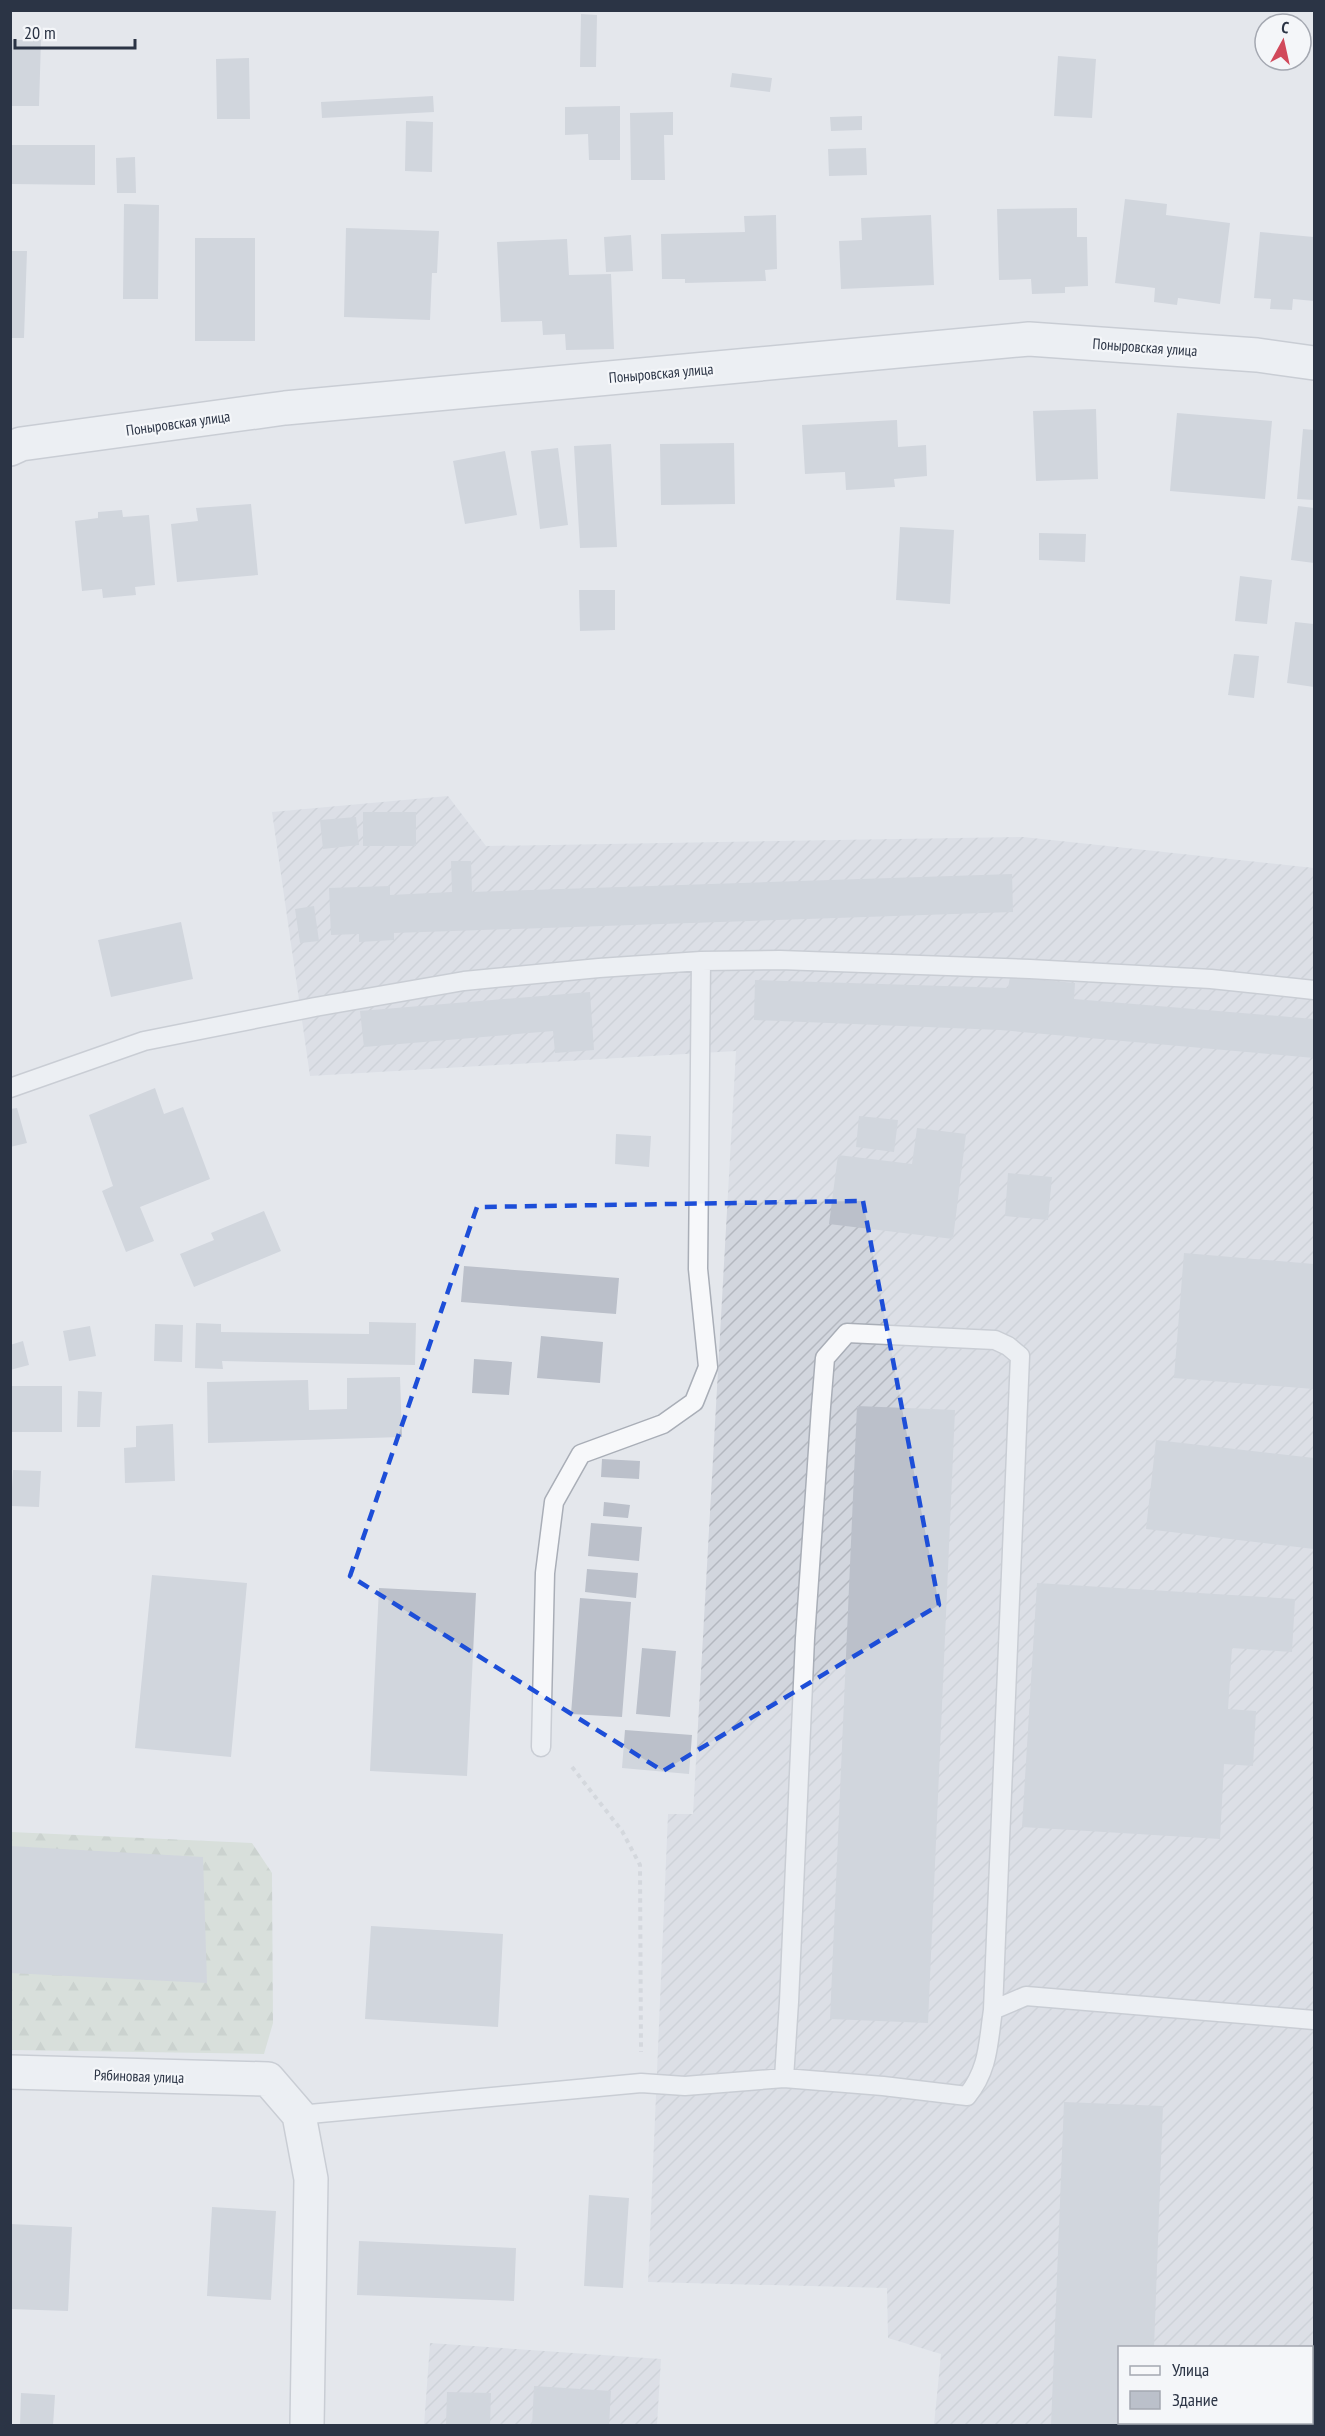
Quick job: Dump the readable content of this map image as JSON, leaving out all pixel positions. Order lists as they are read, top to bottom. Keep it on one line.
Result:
{"streets":{"street":["Поныровская улица","Рябиновая улица"]},"legend":["Улица","Здание"],"scale_bar":"20 m","north":"top"}
